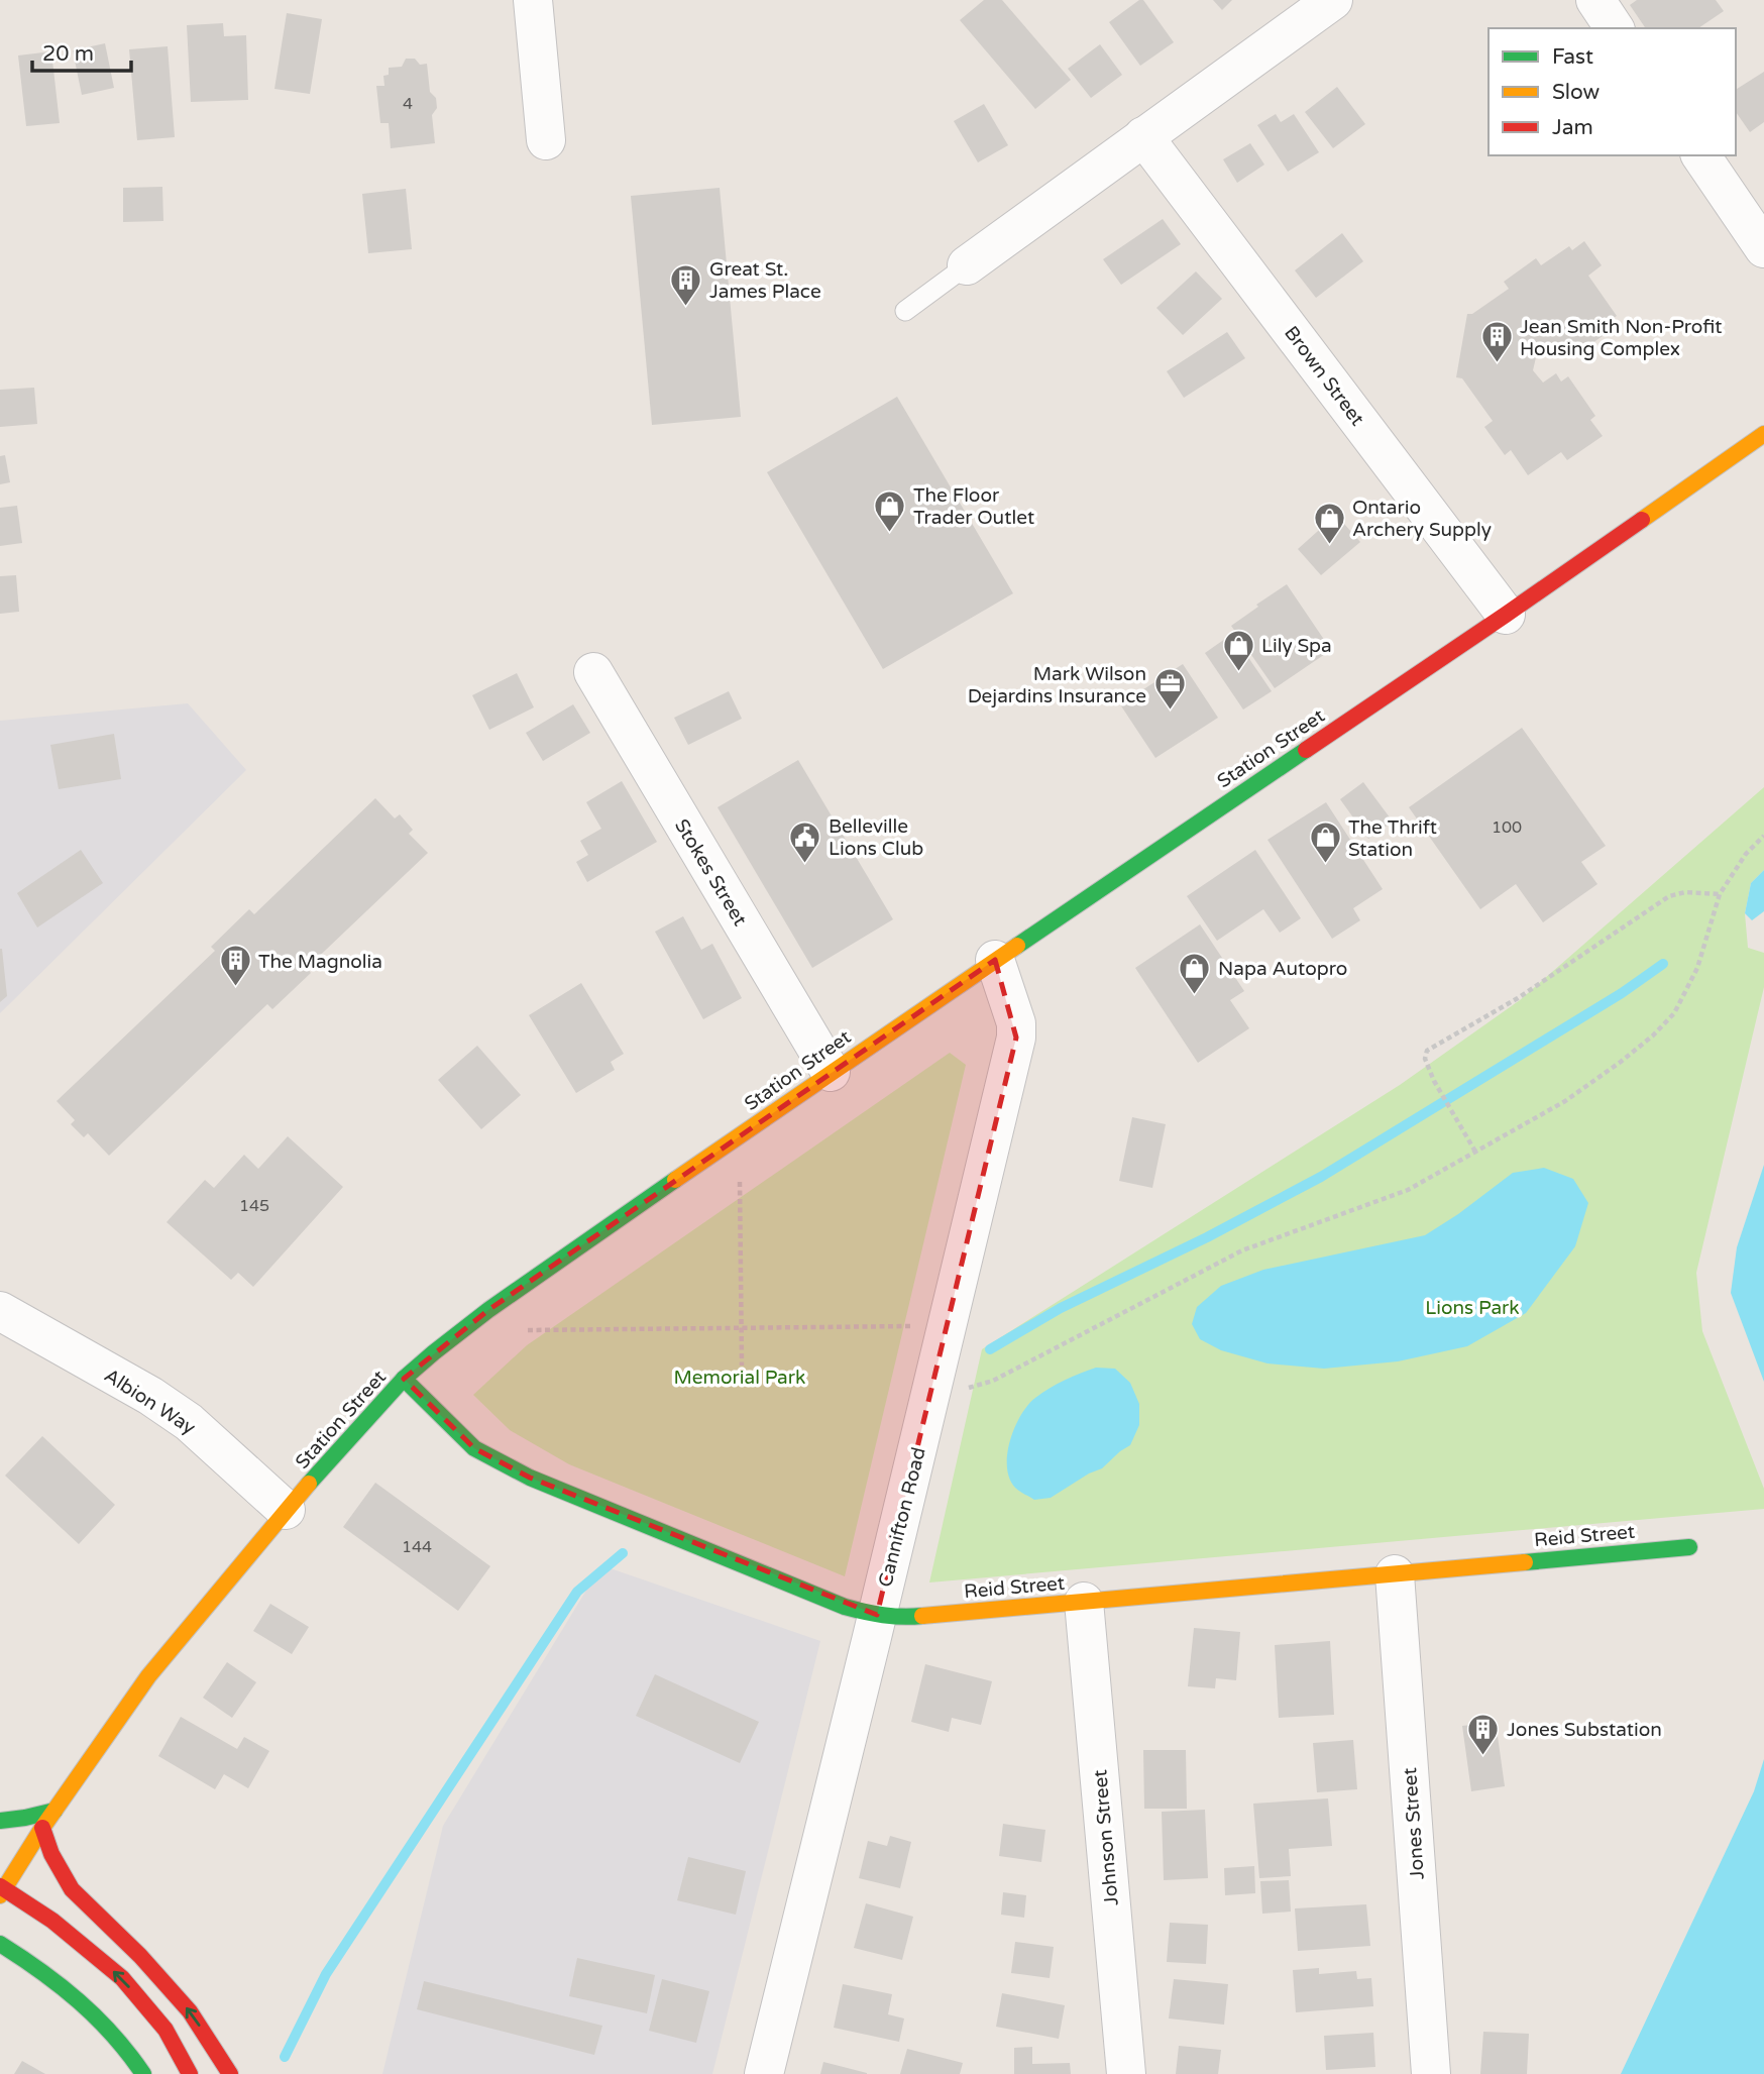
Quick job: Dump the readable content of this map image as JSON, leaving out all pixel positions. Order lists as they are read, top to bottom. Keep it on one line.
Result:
{"streets":{"main road":["Station Street","Reid Street"],"street":["Brown Street","Stokes Street","Albion Way","Cannifton Road","Jones Street","Johnson Street"]},"crossings":[["Brown Street","Station Street"],["Station Street","Stokes Street"],["Station Street","Albion Way"],["Station Street","Cannifton Road"],["Station Street","Reid Street"],["Cannifton Road","Reid Street"],["Reid Street","Jones Street"],["Reid Street","Johnson Street"]],"parks":["Lions Park","Memorial Park"],"places":{"building":["Great St. James Place","Jean Smith Non-Profit Housing Complex","The Magnolia","Jones Substation"],"shop":["The Floor Trader Outlet","Ontario Archery Supply","Lily Spa","The Thrift Station","Napa Autopro"],"office":["Mark Wilson Dejardins Insurance"],"public building":["Belleville Lions Club"]},"house_numbers":["4","100","145","144"],"legend":["Fast","Slow","Jam"],"scale_bar":"20 m"}
